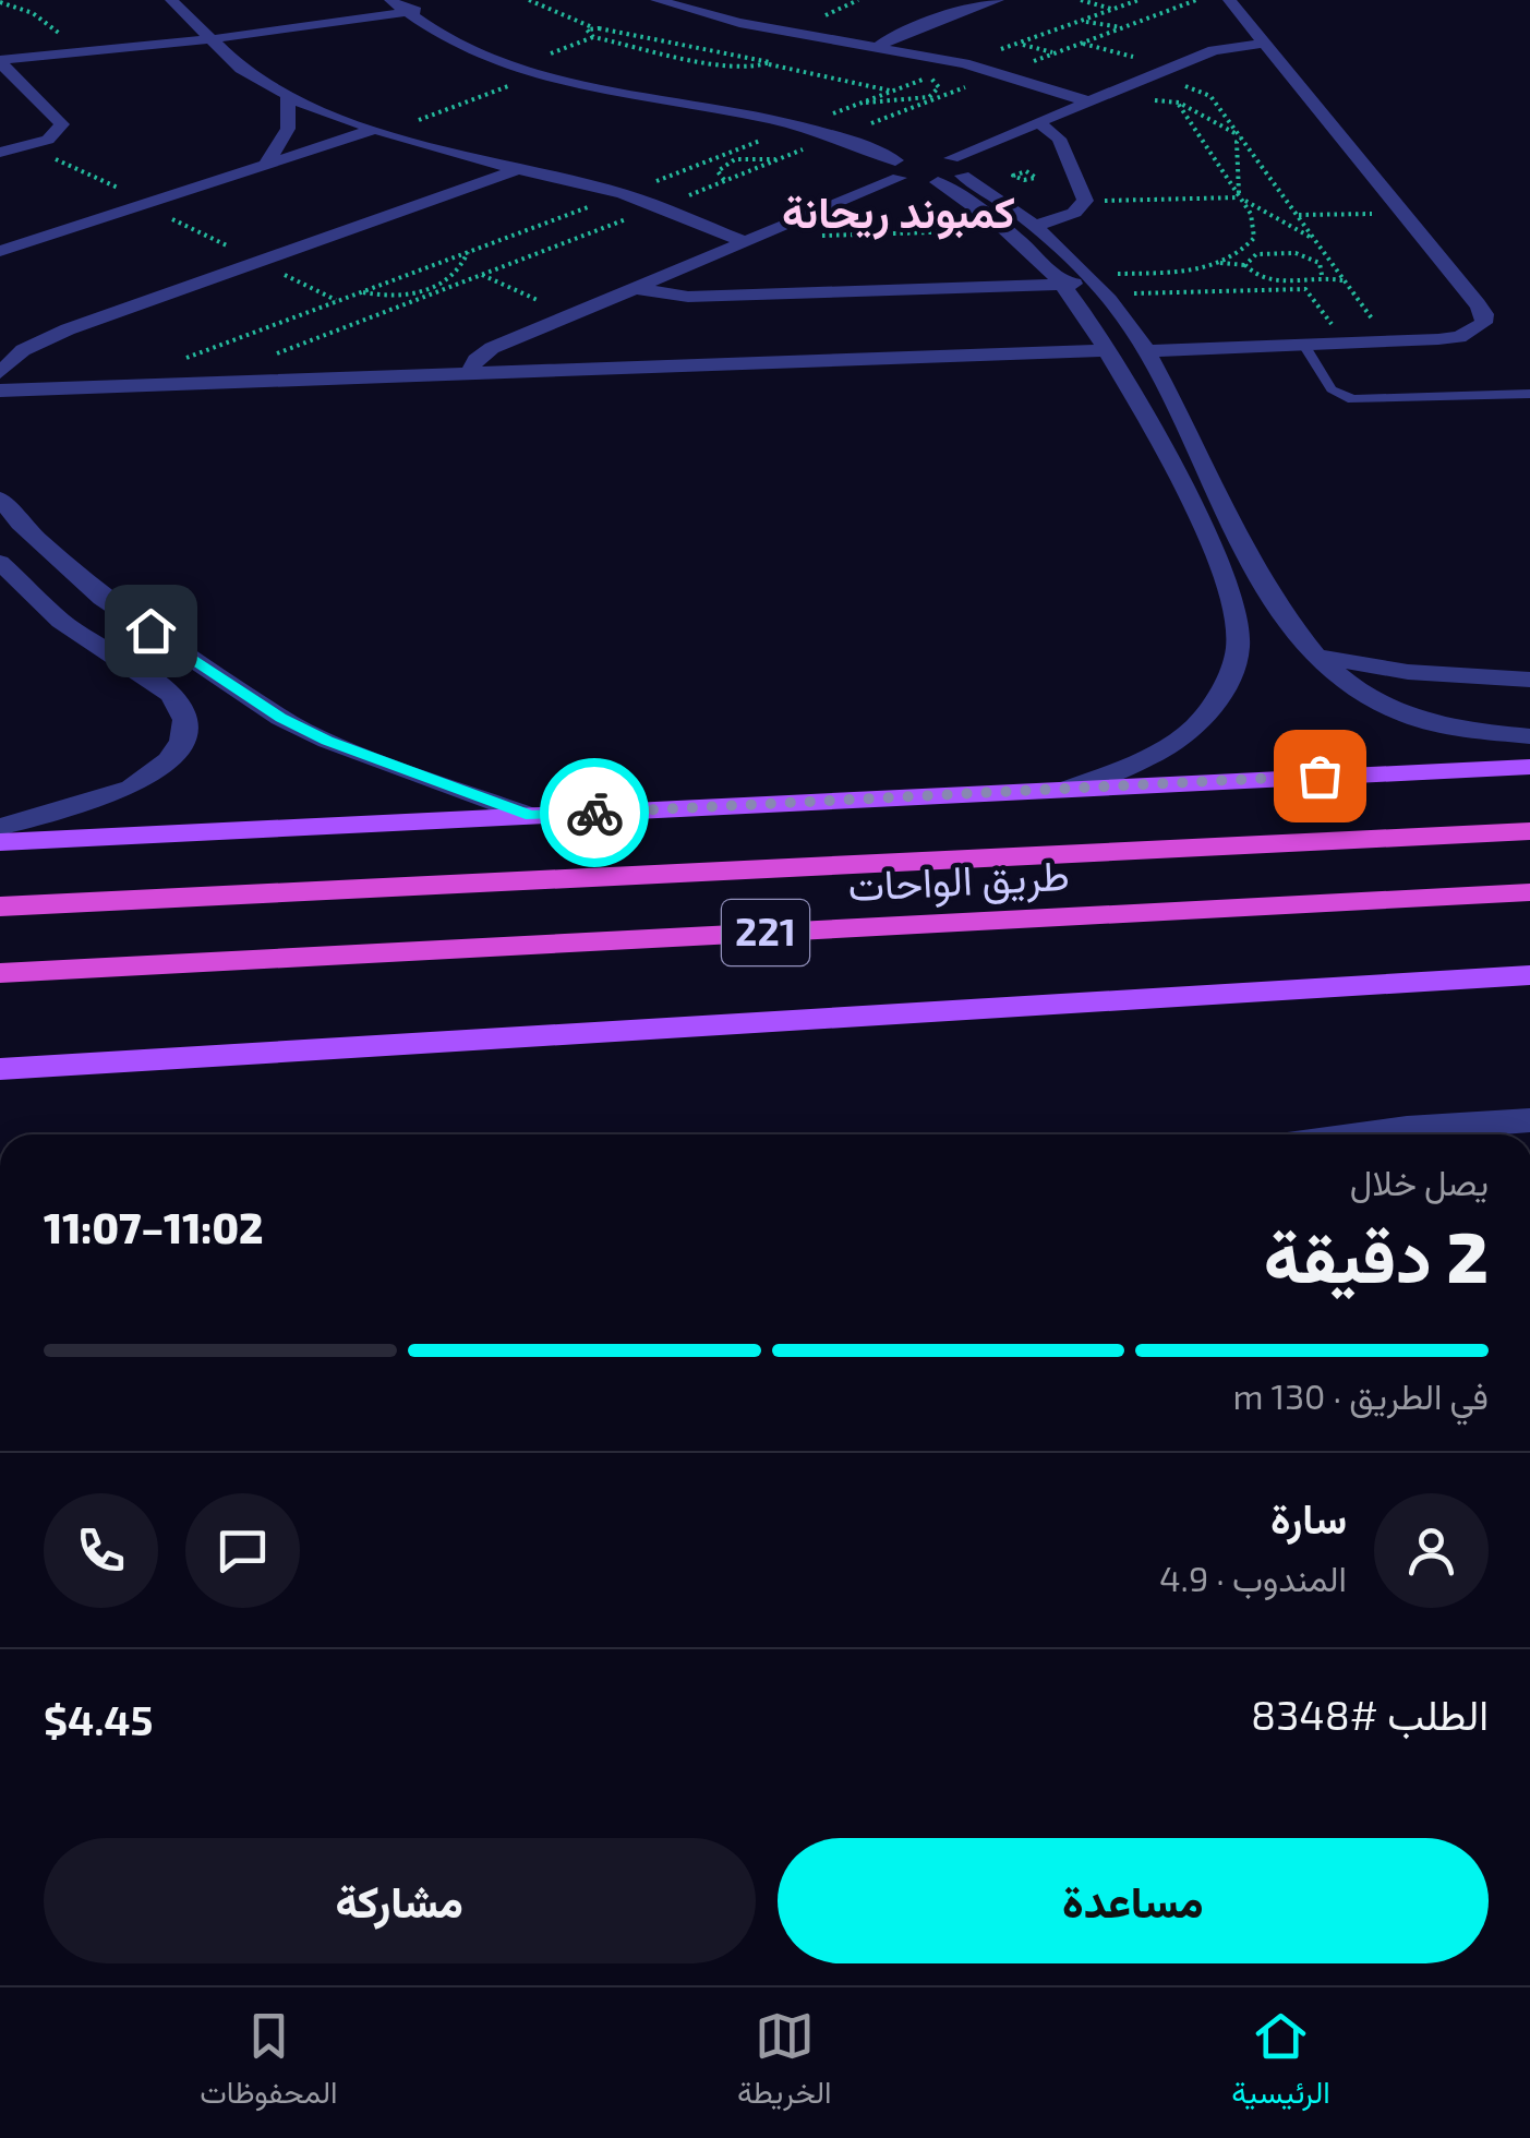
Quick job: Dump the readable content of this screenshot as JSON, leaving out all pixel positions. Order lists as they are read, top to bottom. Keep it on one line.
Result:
{"streets":{"highway":["طريق الواحات","221"]},"districts":["كمبوند ريحانة"],"page":{"heading":["2 دقيقة","يصل خلال","11:02–11:07"],"panel":["سارة","المندوب · 4.9","الطلب #8348","$4.45"],"bar":"في الطريق · 130 m","buttons":["مساعدة","مشاركة"],"tabs":["الرئيسية","الخريطة","المحفوظات"]}}
